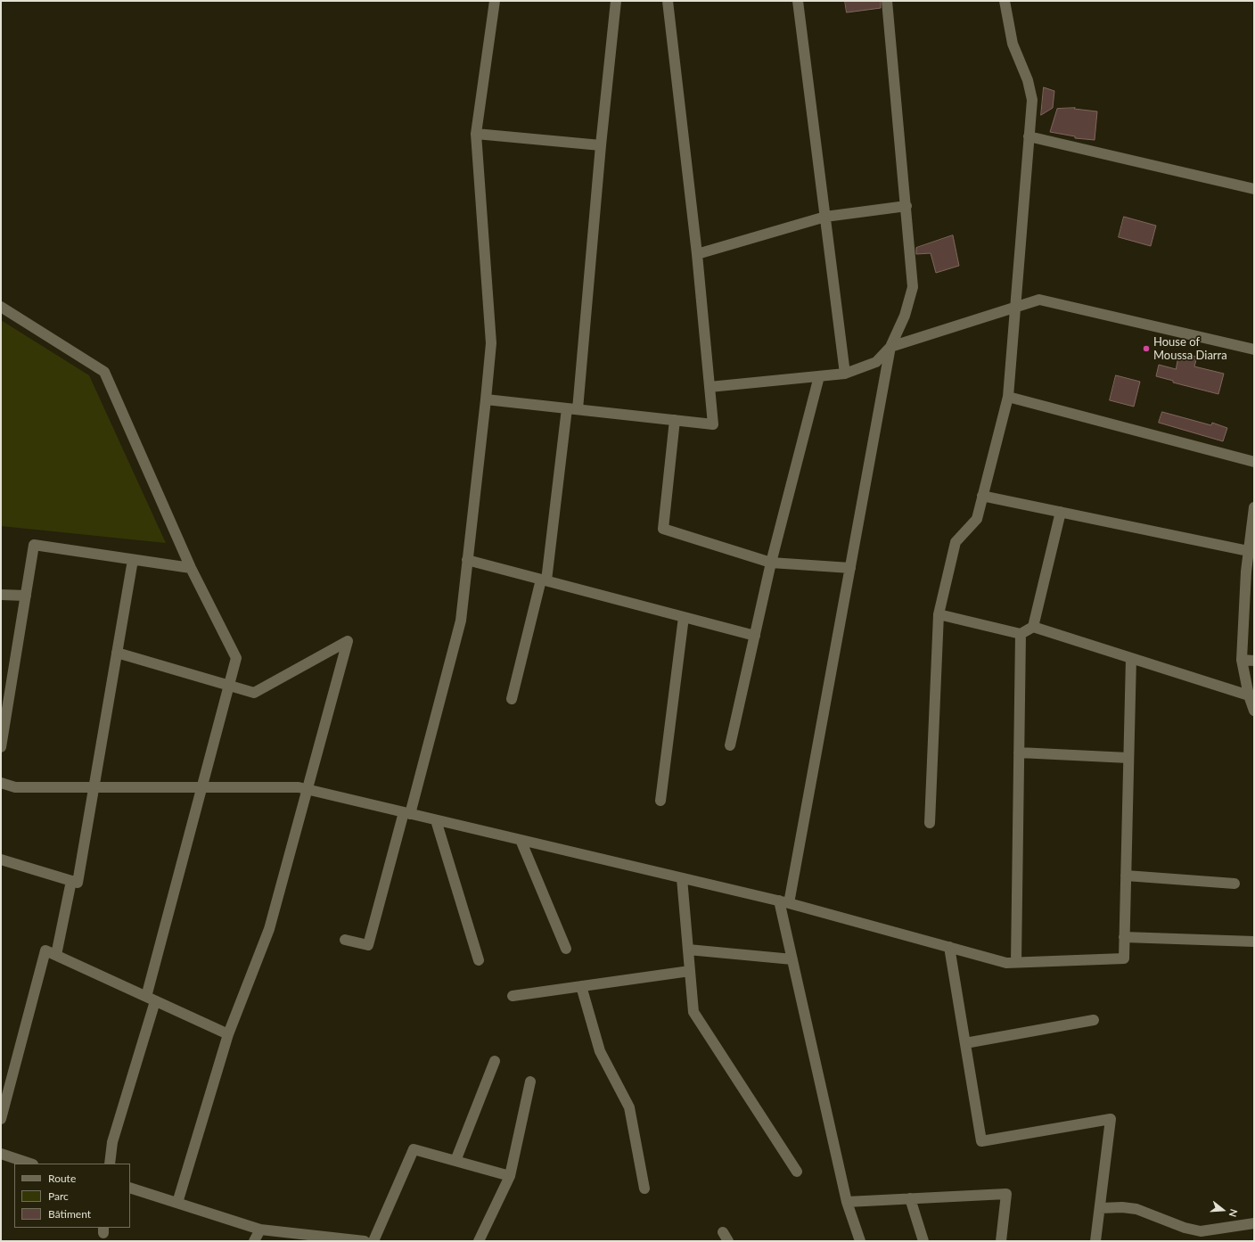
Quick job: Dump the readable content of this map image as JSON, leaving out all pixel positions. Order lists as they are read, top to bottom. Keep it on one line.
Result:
{"places":["House of Moussa Diarra"],"legend":["Route","Parc","Bâtiment"],"north":"right"}
